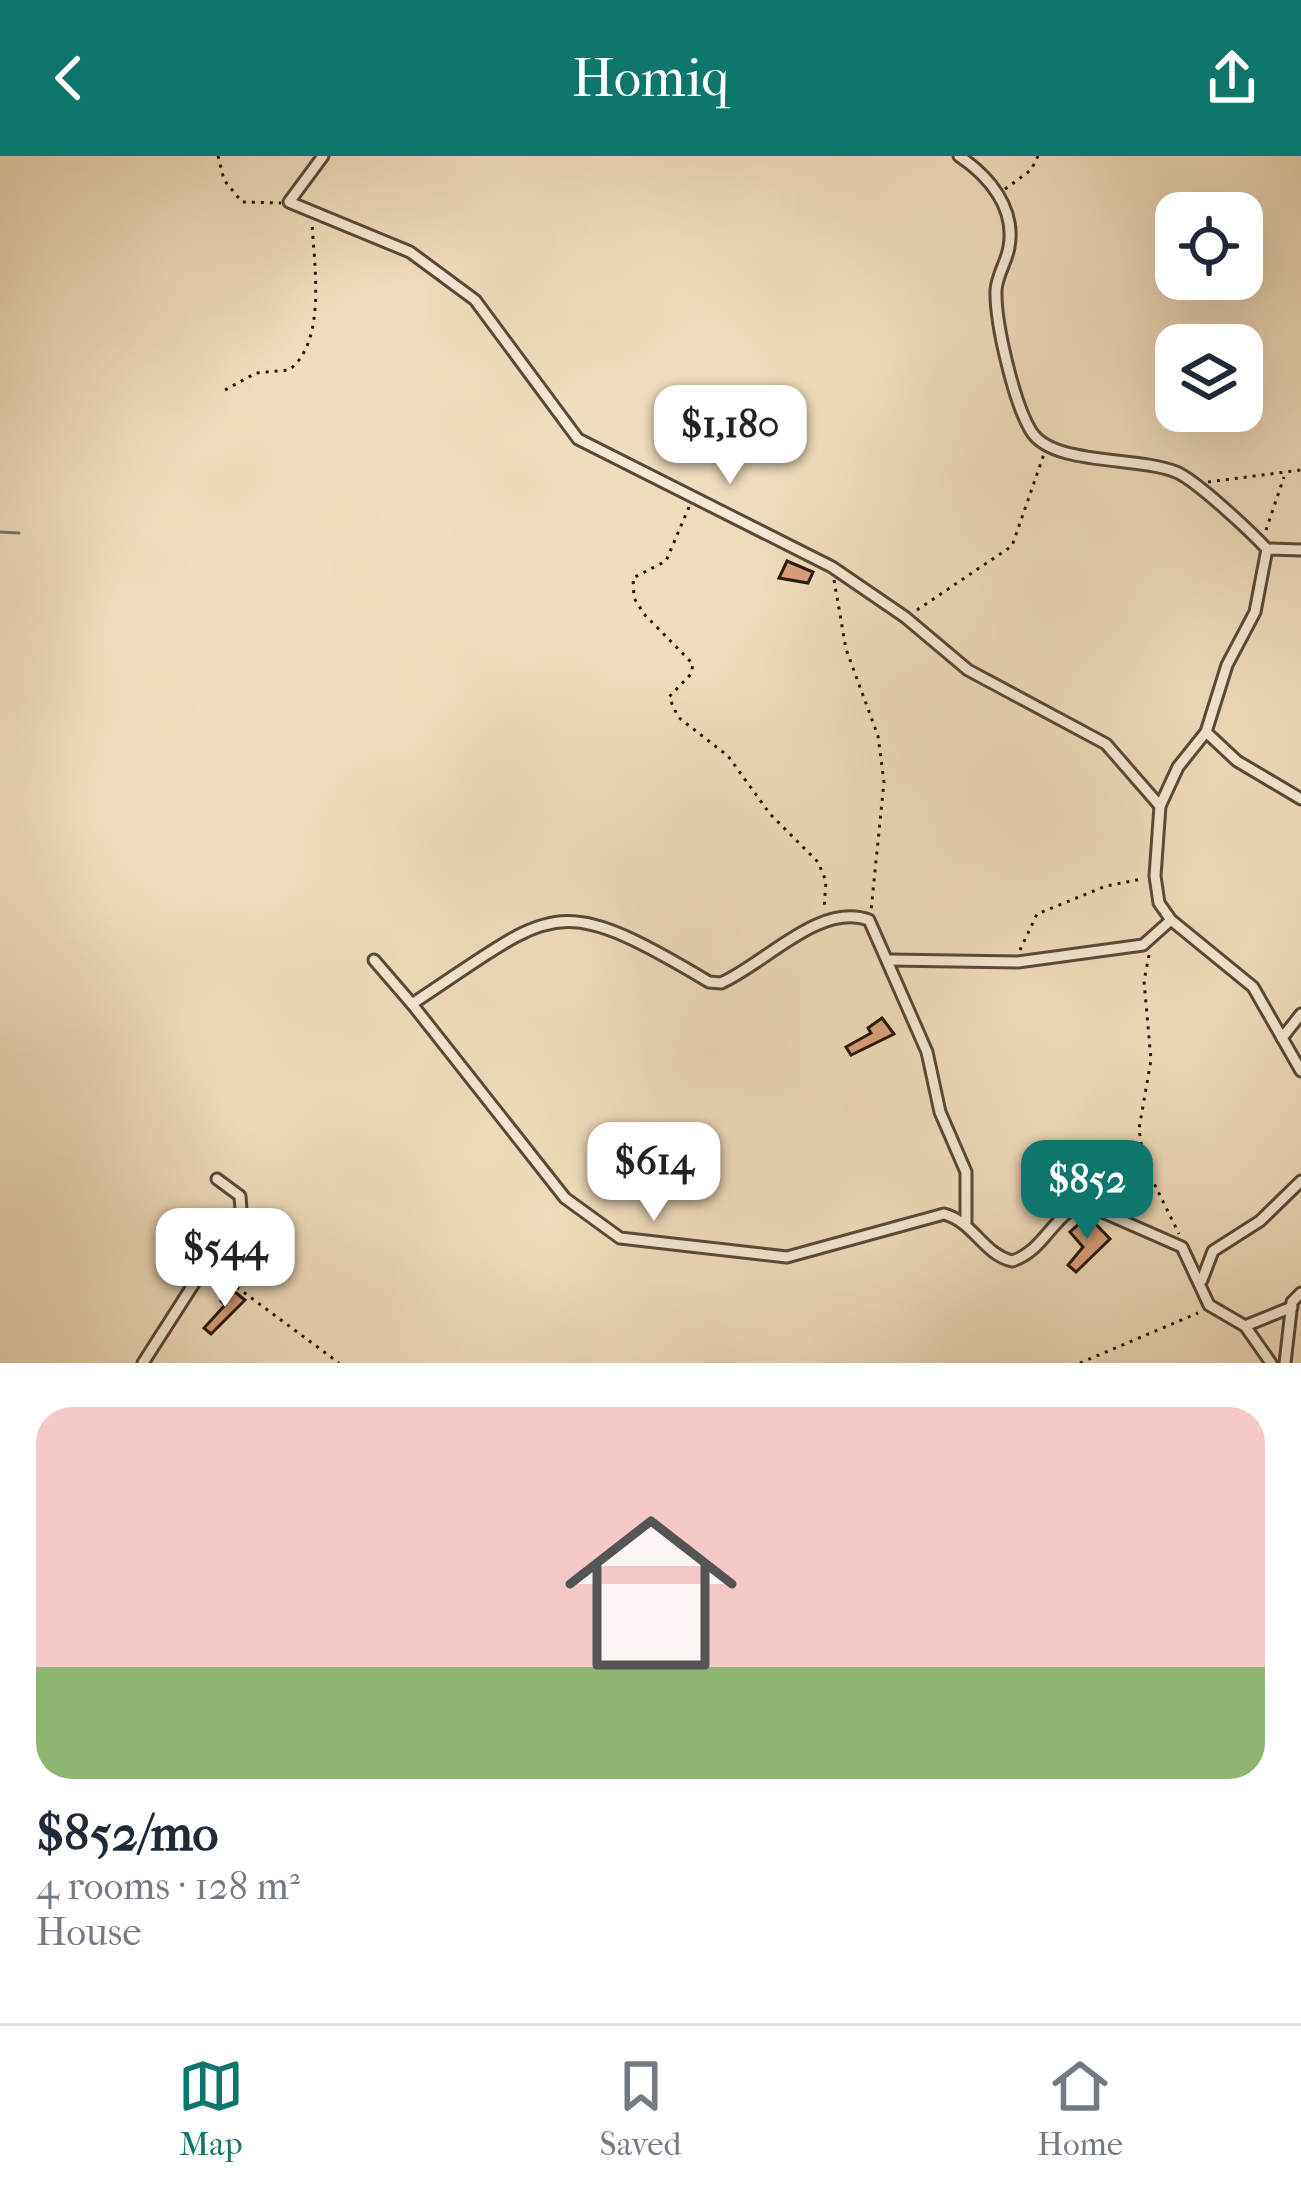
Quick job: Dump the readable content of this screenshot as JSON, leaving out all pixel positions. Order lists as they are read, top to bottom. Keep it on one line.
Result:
{"page":{"header":"Homiq","price":["$1,180","$614","$852","$544"],"list":[{"name":"$852/mo","note":"4 rooms · 128 m² · House"}],"tabs":["Map","Saved","Home"]}}
